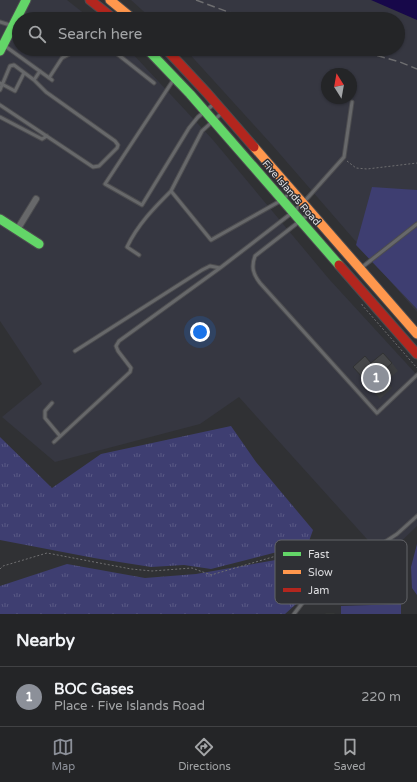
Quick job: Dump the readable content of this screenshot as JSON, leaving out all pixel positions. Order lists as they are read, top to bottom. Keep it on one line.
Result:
{"streets":{"main road":["Five Islands Road"]},"legend":["Fast","Slow","Jam"],"north":"top","page":{"search":"Search here","pins":"1","heading":"Nearby","list":[{"mark":"1","name":"BOC Gases","note":"Place · Five Islands Road","value":"220 m"}],"nav":["Map","Directions","Saved"]}}
